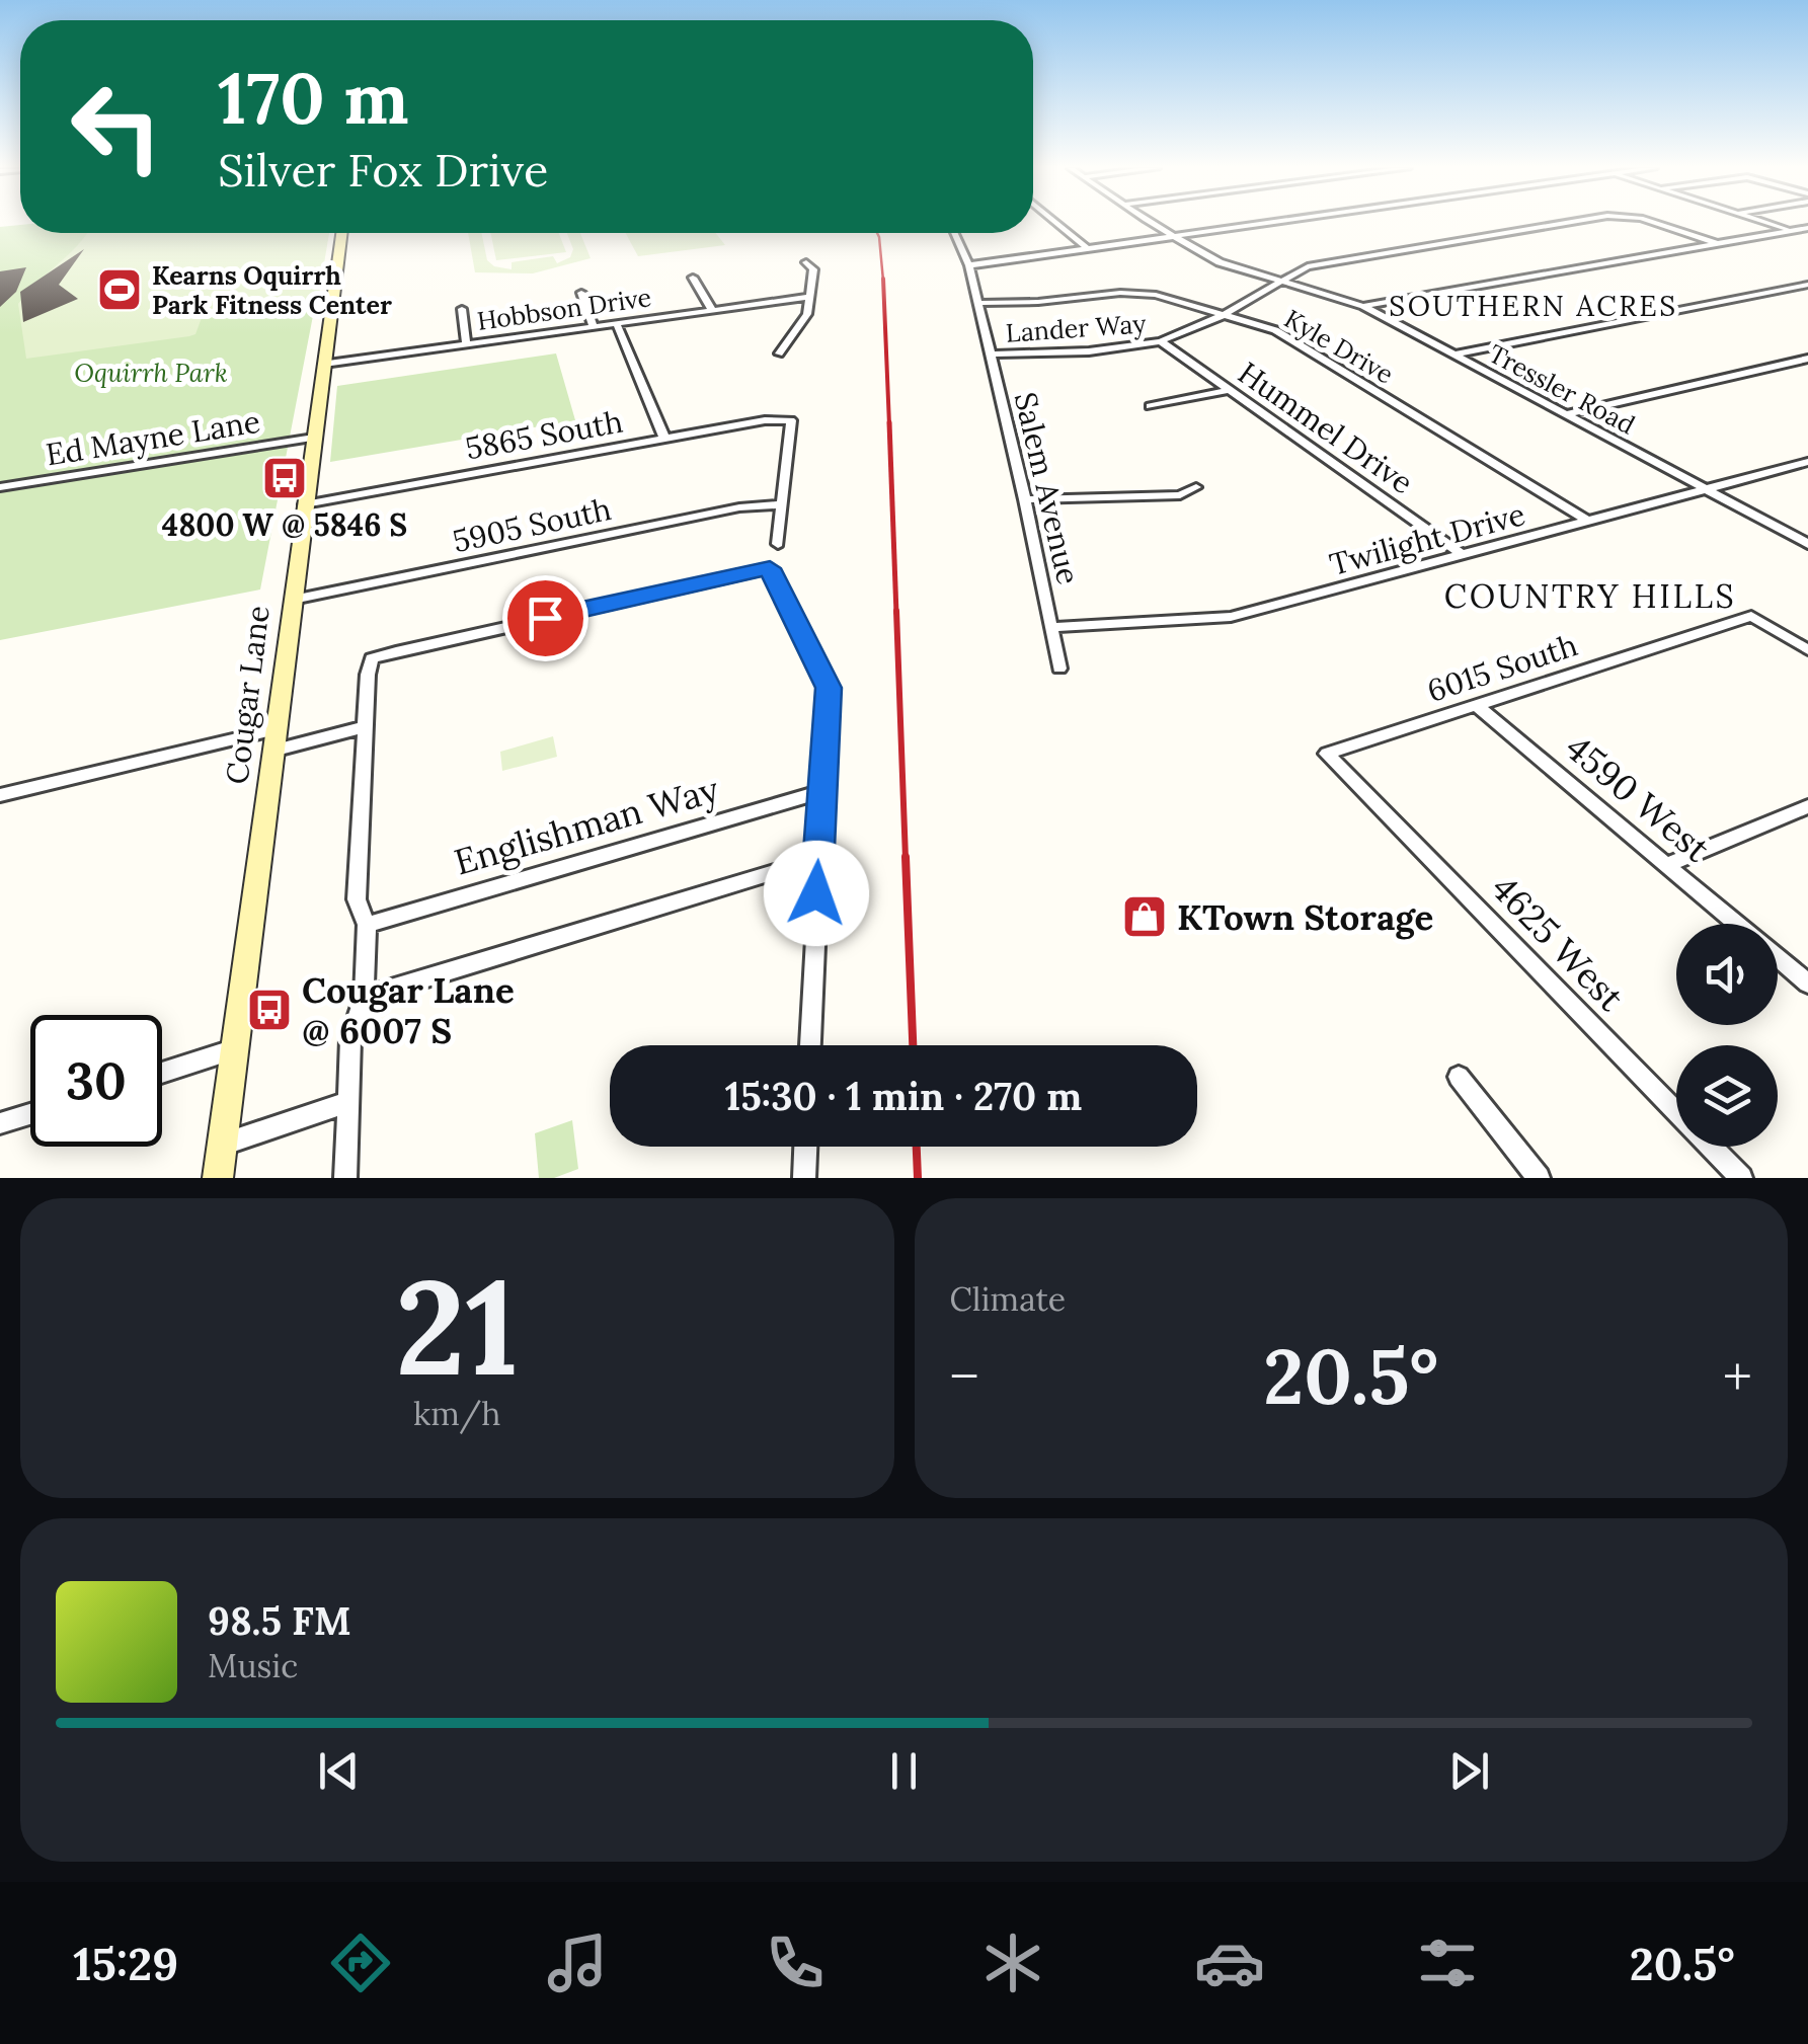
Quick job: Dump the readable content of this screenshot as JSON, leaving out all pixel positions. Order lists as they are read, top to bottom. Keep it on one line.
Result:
{"streets":{"main road":["Cougar Lane"],"street":["Hobbson Drive","Lander Way","Kyle Drive","Tressler Road","Hummel Drive","5865 South","Ed Mayne Lane","Salem Avenue","5905 South","Twilight Drive","6015 South","4590 West","Englishman Way","4625 West"]},"crossings":[["Hobbson Drive","Cougar Lane"],["Lander Way","Kyle Drive"],["Lander Way","Tressler Road"],["Lander Way","Hummel Drive"],["Lander Way","Salem Avenue"],["Kyle Drive","Salem Avenue"],["Kyle Drive","Twilight Drive"],["Tressler Road","Twilight Drive"],["Hummel Drive","Twilight Drive"],["5865 South","5905 South"],["5865 South","Cougar Lane"],["Ed Mayne Lane","Cougar Lane"],["Salem Avenue","Twilight Drive"],["5905 South","Cougar Lane"],["6015 South","4590 West"],["6015 South","4625 West"]],"districts":["SOUTHERN ACRES","COUNTRY HILLS"],"parks":["Oquirrh Park"],"places":{"sports":["Kearns Oquirrh Park Fitness Center"],"bus stop":["4800 W @ 5846 S","Cougar Lane @ 6007 S"],"shop":["KTown Storage"]},"page":{"turn":["170 m","Silver Fox Drive"],"limit":"30","trip":"15:30 · 1 min · 270 m","tile":[["21","km/h"],"Climate"],"heat":["−","20.5°","+"],"song":["98.5 FM","Music"],"tabs":["15:29","20.5°"]}}
